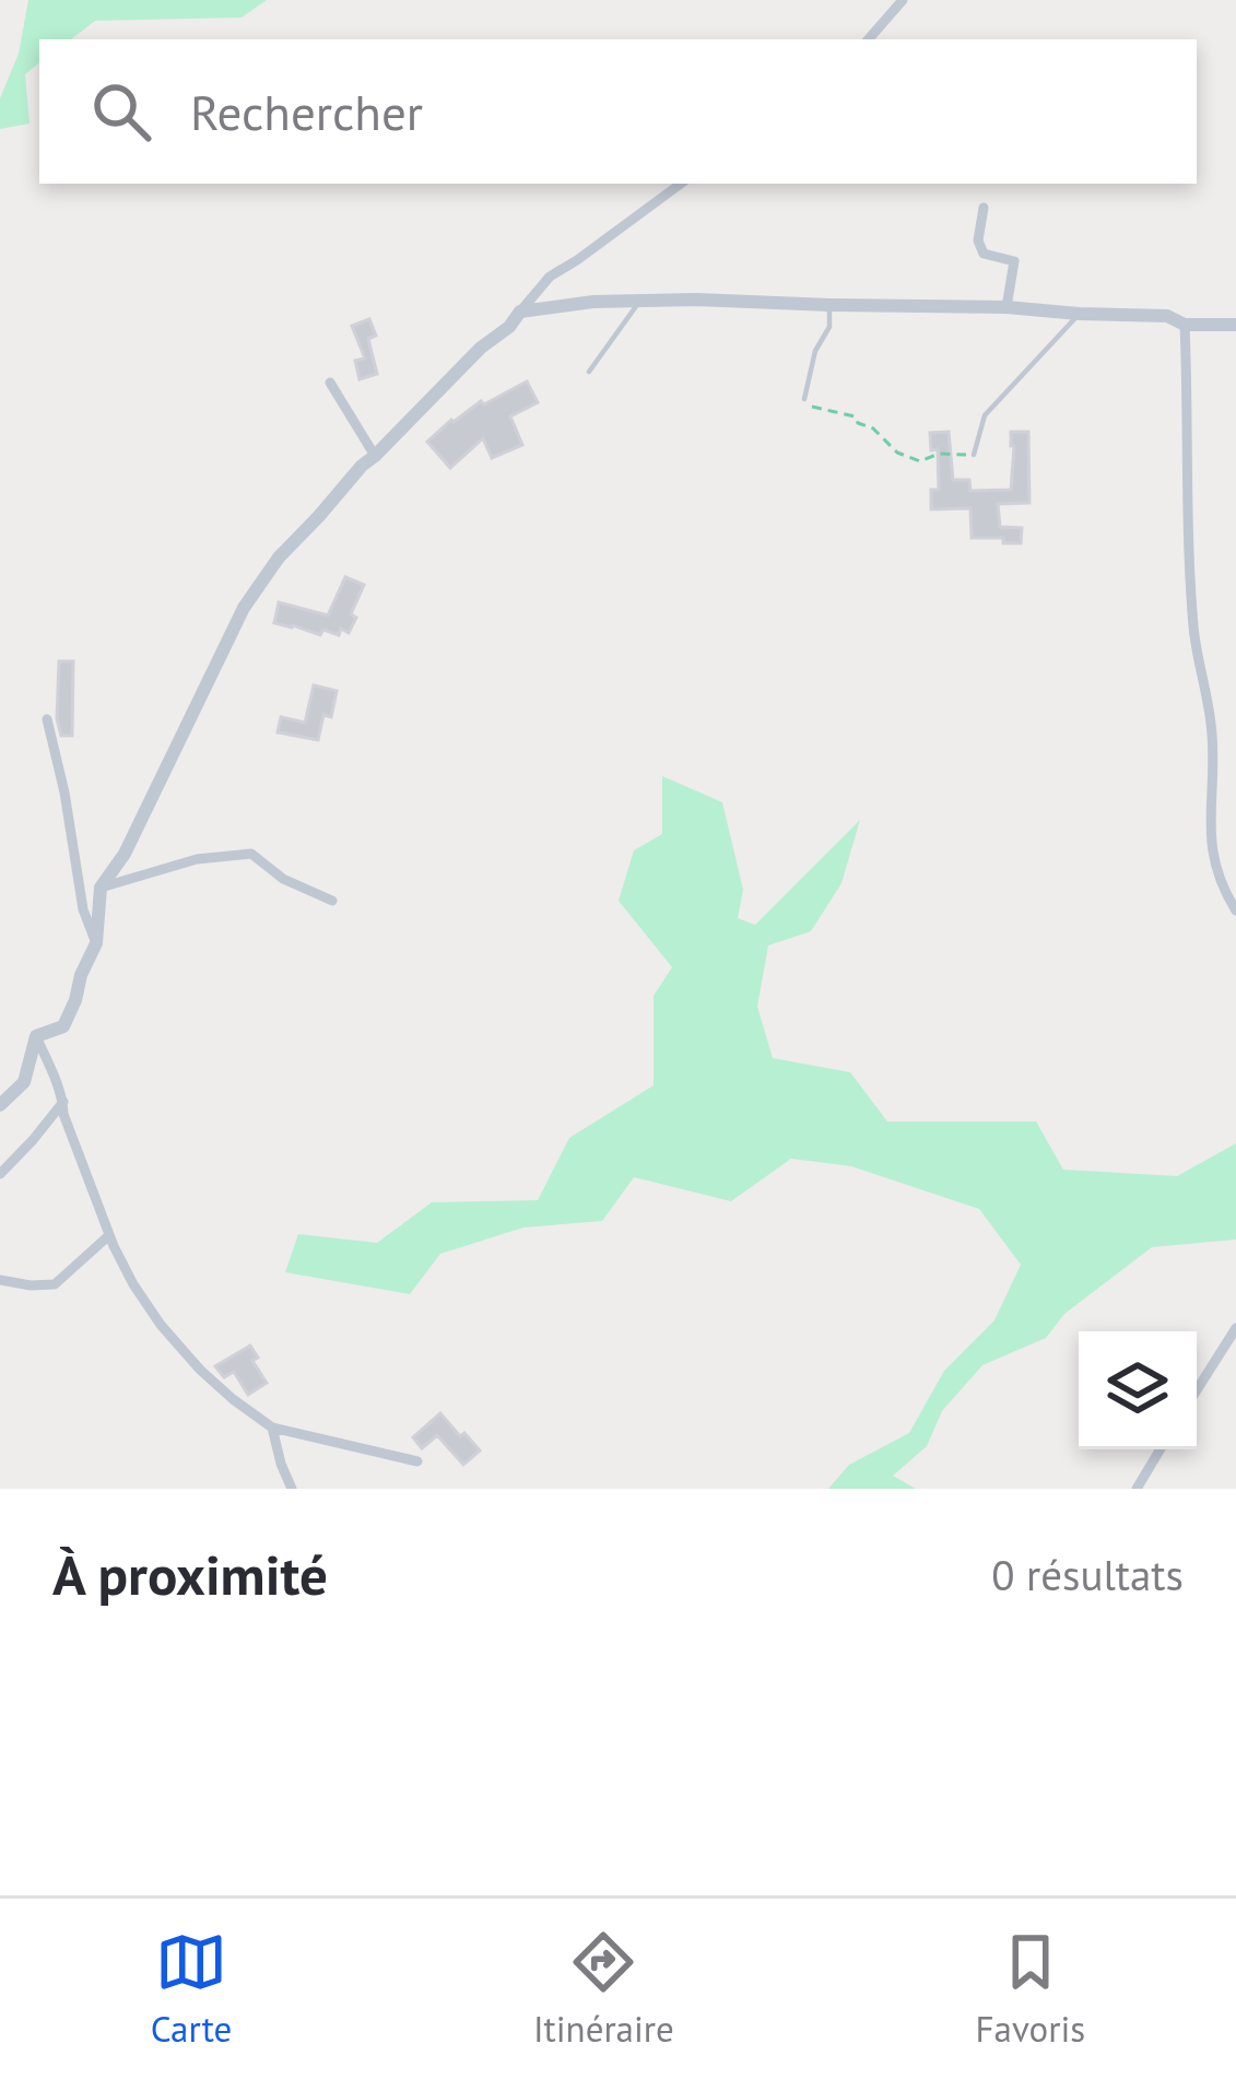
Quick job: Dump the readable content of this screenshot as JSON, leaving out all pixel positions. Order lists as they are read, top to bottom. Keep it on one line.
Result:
{"page":{"search":"Rechercher","heading":["À proximité","0 résultats"],"nav":["Carte","Itinéraire","Favoris"]}}
